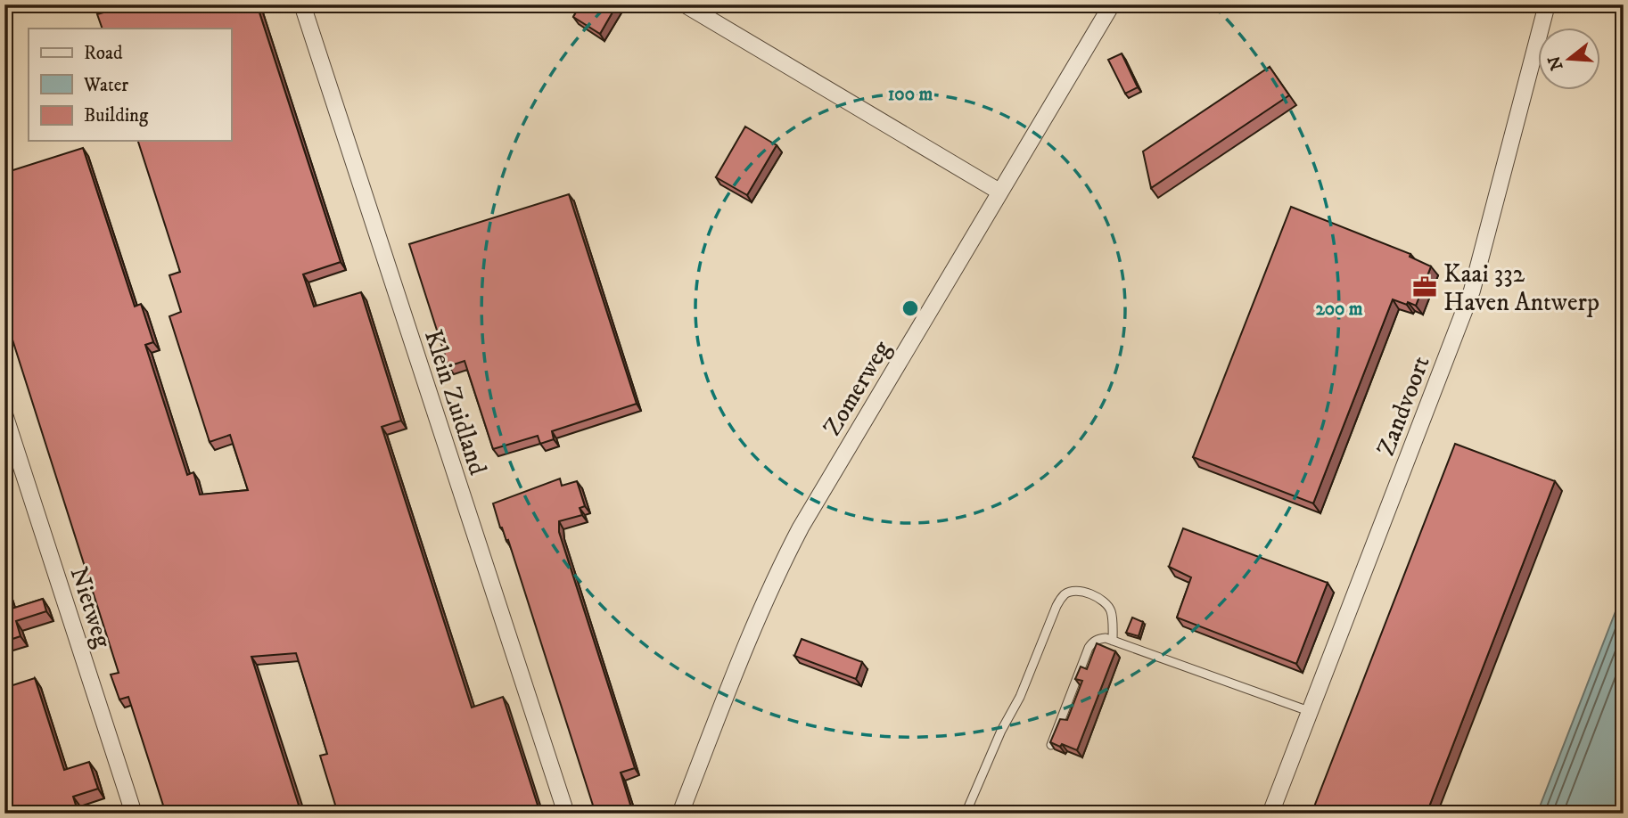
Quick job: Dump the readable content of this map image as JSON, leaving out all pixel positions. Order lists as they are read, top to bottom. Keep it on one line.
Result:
{"streets":{"street":["Zomerweg","Klein Zuidland","Zandvoort","Nietweg"]},"places":{"office":["Kaai 332 Haven Antwerp"]},"legend":["Road","Water","Building"],"north":"left","rings":["100 m","200 m"]}
